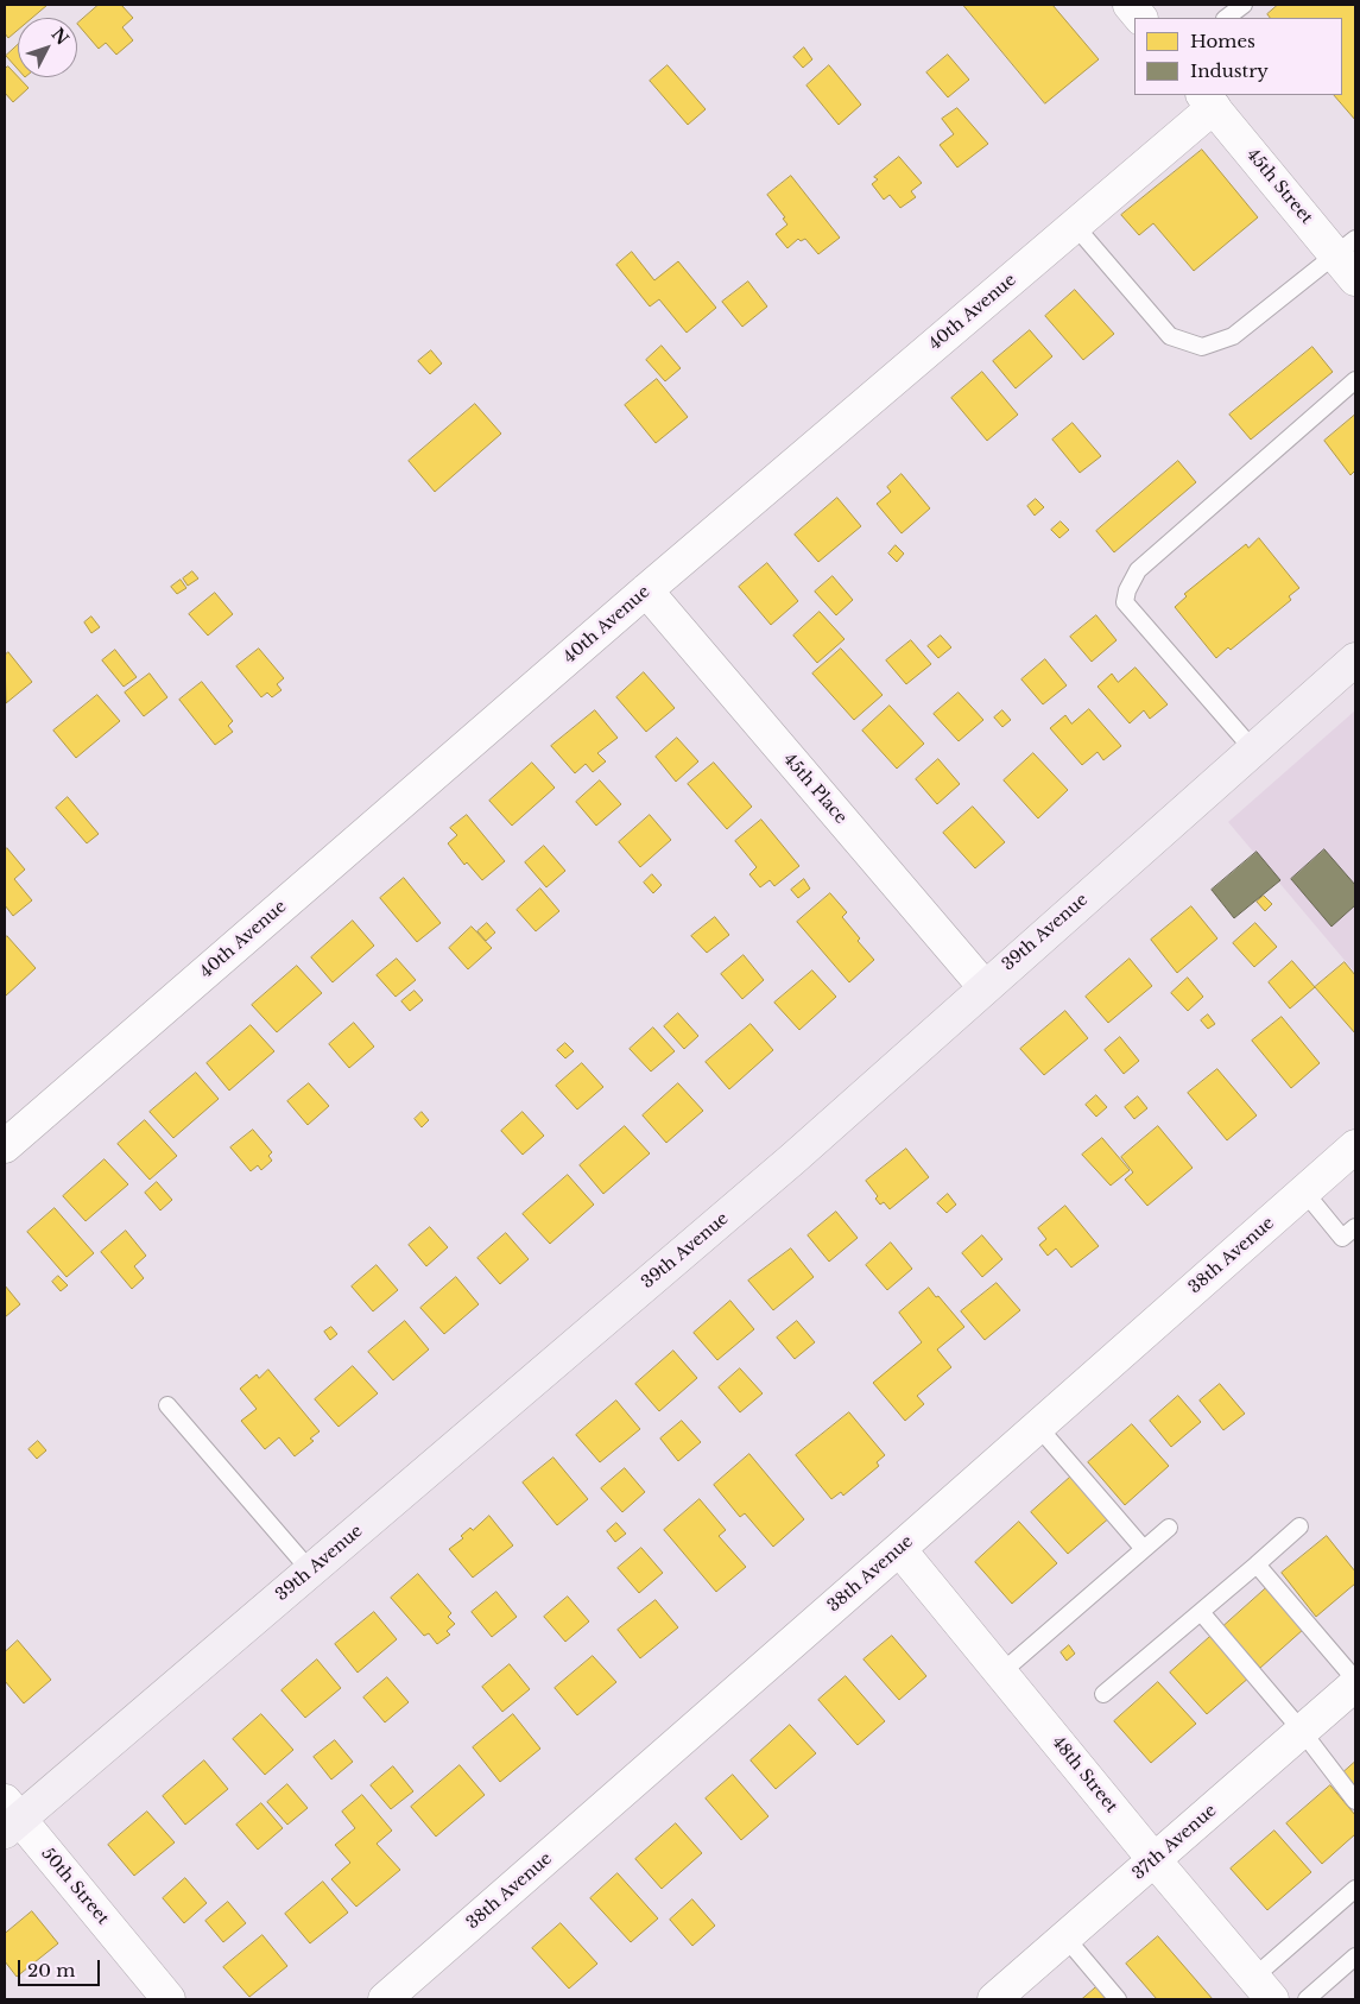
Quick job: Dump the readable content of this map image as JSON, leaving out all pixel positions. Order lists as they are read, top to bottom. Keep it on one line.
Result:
{"streets":{"main road":["39th Avenue"],"street":["45th Street","40th Avenue","45th Place","38th Avenue","48th Street","37th Avenue","50th Street"]},"crossings":[["45th Street","40th Avenue"],["40th Avenue","45th Place"],["45th Place","39th Avenue"],["39th Avenue","50th Street"],["38th Avenue","48th Street"],["48th Street","37th Avenue"]],"legend":["Homes","Industry"],"scale_bar":"20 m","north":"top right"}
